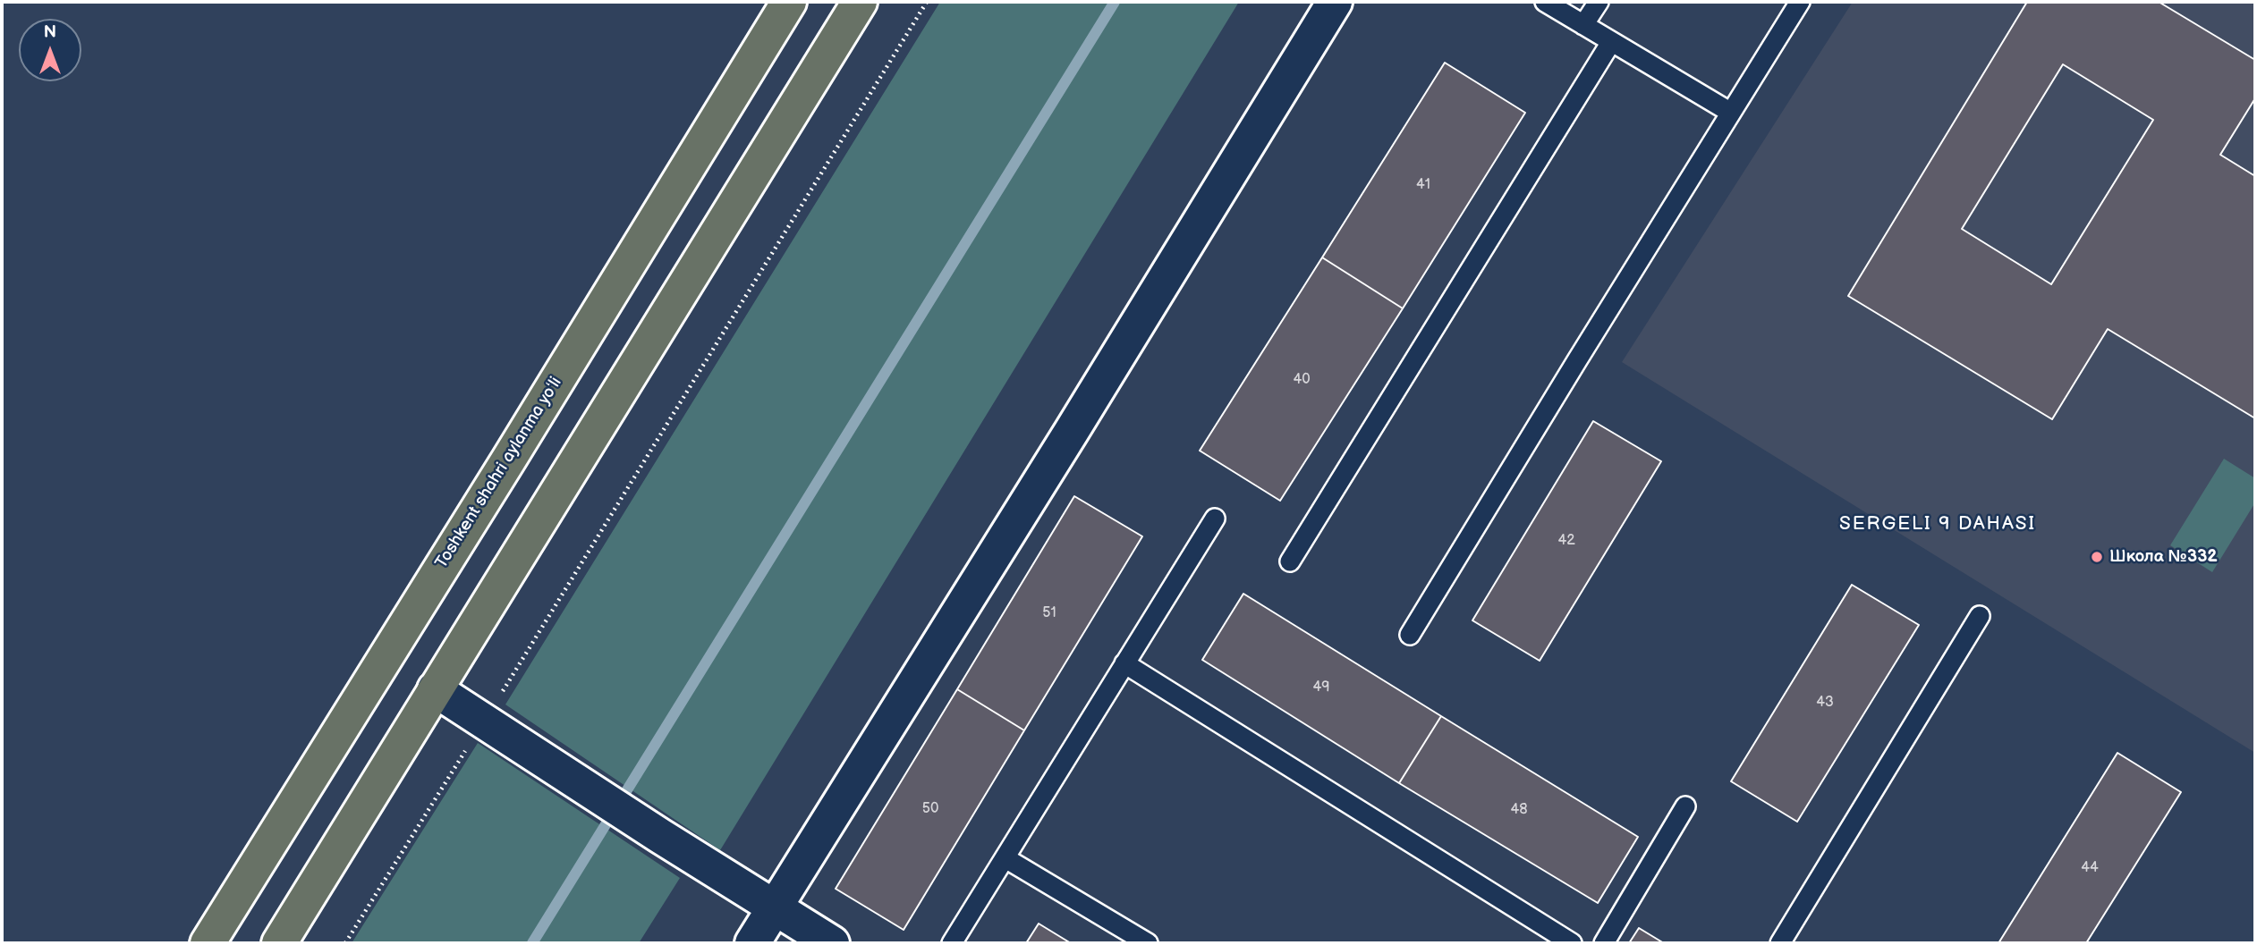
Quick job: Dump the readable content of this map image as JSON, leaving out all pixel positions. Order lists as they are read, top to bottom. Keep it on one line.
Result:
{"streets":{"highway":["Toshkent shahri aylanma yoʻli"]},"districts":["SERGELI 9 DAHASI"],"places":["Школа №332"],"house_numbers":["41","40","42","51","49","43","50","48","44"],"north":"top"}
